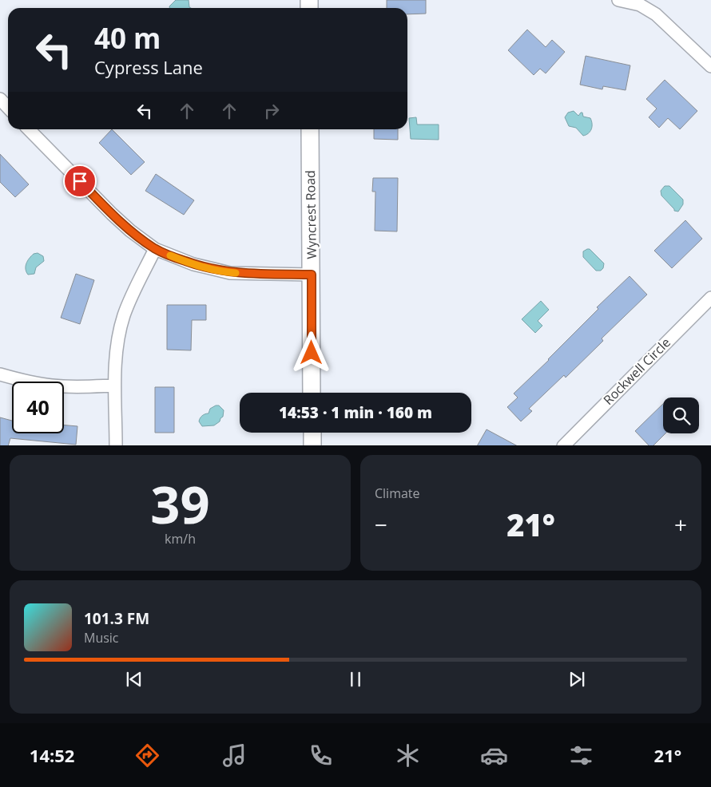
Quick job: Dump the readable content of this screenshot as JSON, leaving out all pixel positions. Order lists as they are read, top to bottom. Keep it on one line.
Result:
{"streets":{"street":["Wyncrest Road","Rockwell Circle"]},"page":{"turn":["40 m","Cypress Lane"],"limit":"40","trip":"14:53 · 1 min · 160 m","tile":[["39","km/h"],"Climate"],"heat":["−","21°","+"],"song":["101.3 FM","Music"],"tabs":["14:52","21°"]}}
